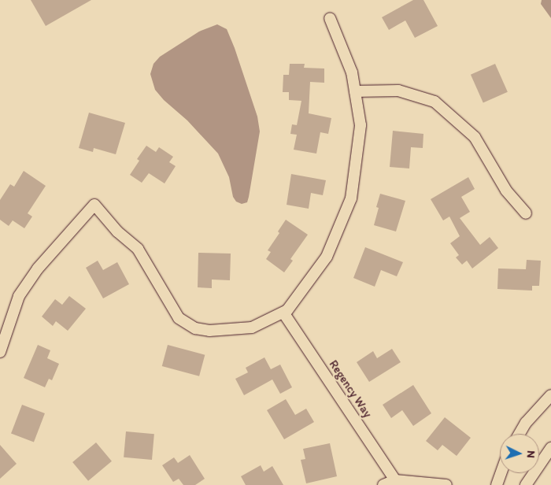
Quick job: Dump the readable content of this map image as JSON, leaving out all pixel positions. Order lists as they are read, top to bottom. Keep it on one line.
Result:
{"streets":{"street":["Regency Way"]},"north":"right"}
